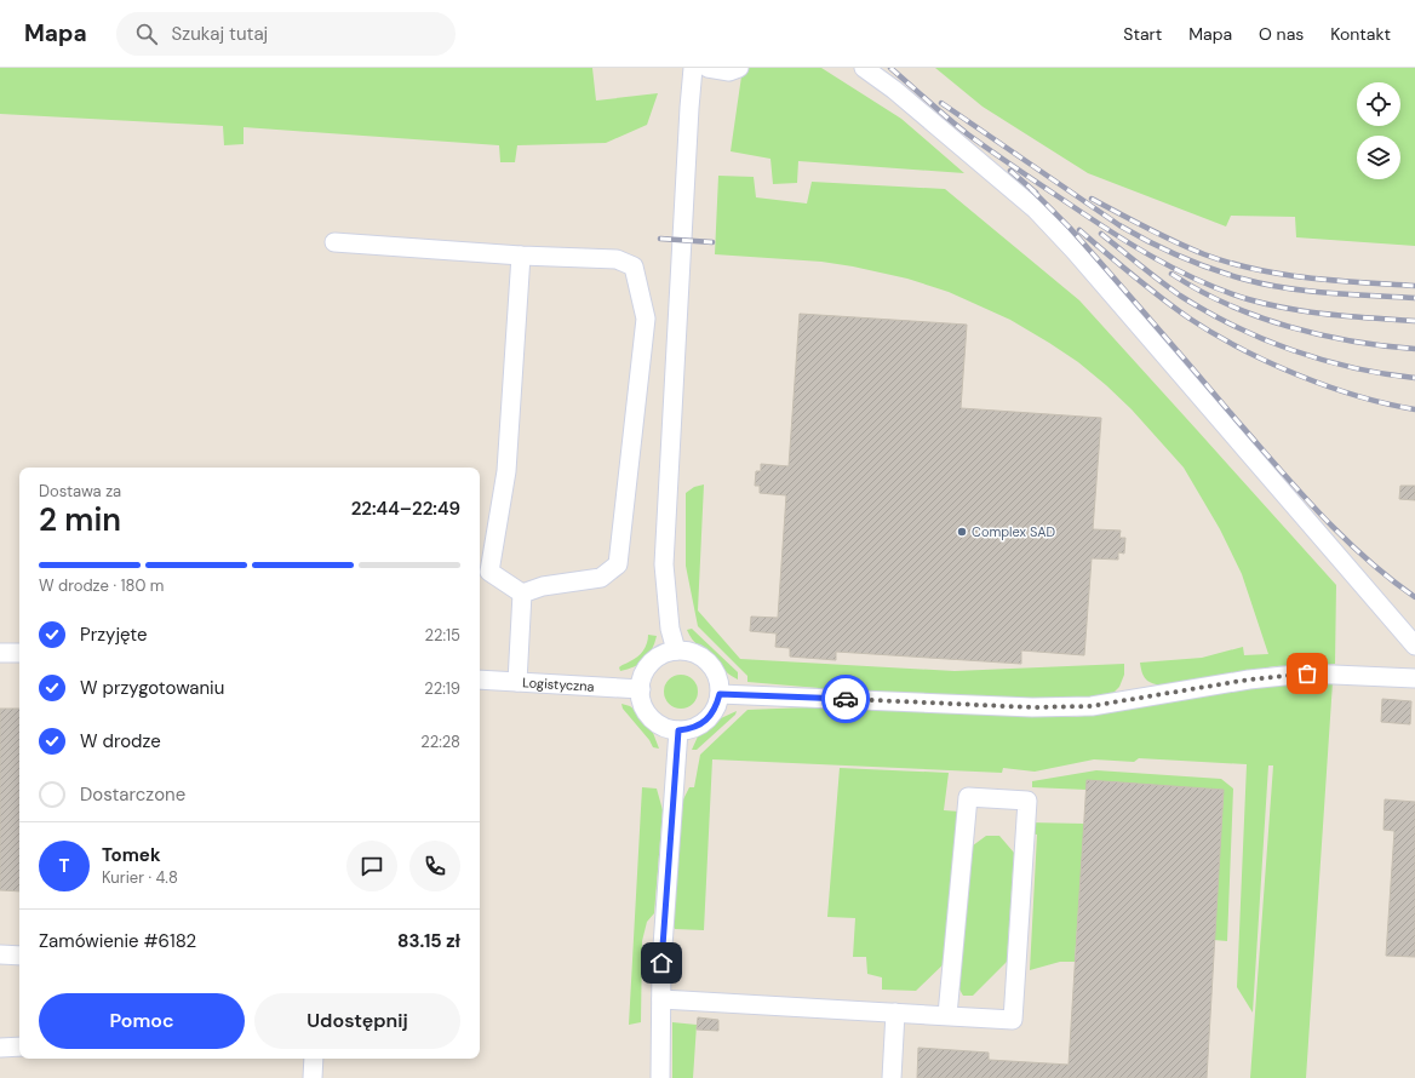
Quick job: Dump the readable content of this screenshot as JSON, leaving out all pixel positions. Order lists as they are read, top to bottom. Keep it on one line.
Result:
{"streets":{"street":["Logistyczna"]},"places":["Complex SAD"],"page":{"header":"Mapa","search":"Szukaj tutaj","nav":["Start","Mapa","O nas","Kontakt"],"heading":["2 min","Dostawa za","22:44–22:49"],"panel":["Tomek","Kurier · 4.8","Zamówienie #6182","83.15 zł"],"bar":"W drodze · 180 m","list":[["Przyjęte","22:15"],["W przygotowaniu","22:19"],["W drodze","22:28"],"Dostarczone"],"round":"T","buttons":["Pomoc","Udostępnij"]}}
